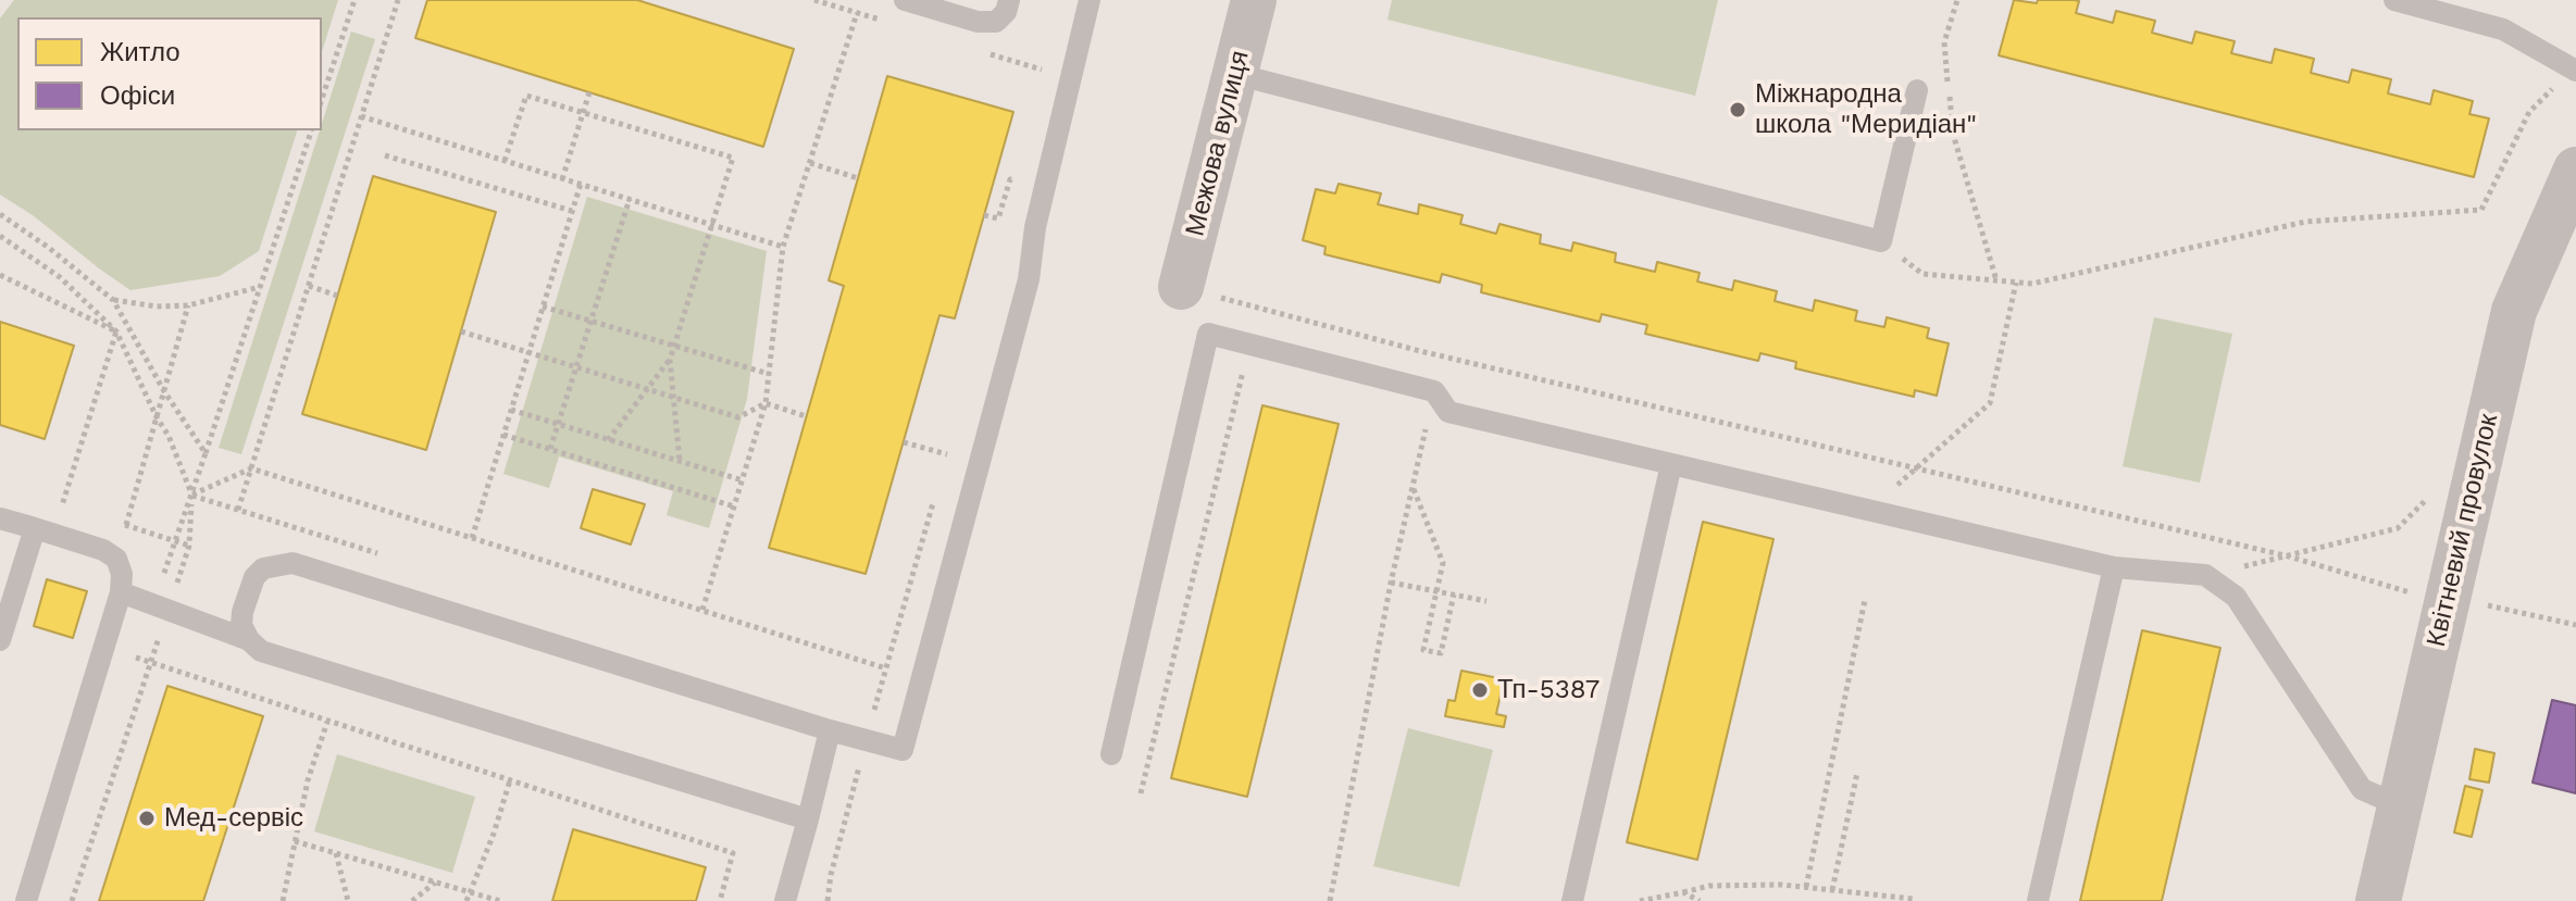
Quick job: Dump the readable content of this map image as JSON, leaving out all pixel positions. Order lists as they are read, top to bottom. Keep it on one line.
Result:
{"streets":{"street":["Межова вулиця","Квітневий провулок"]},"places":["Міжнародна школа \"Меридіан\"","Тп-5387","Мед-сервіс"],"legend":["Житло","Офіси"]}
